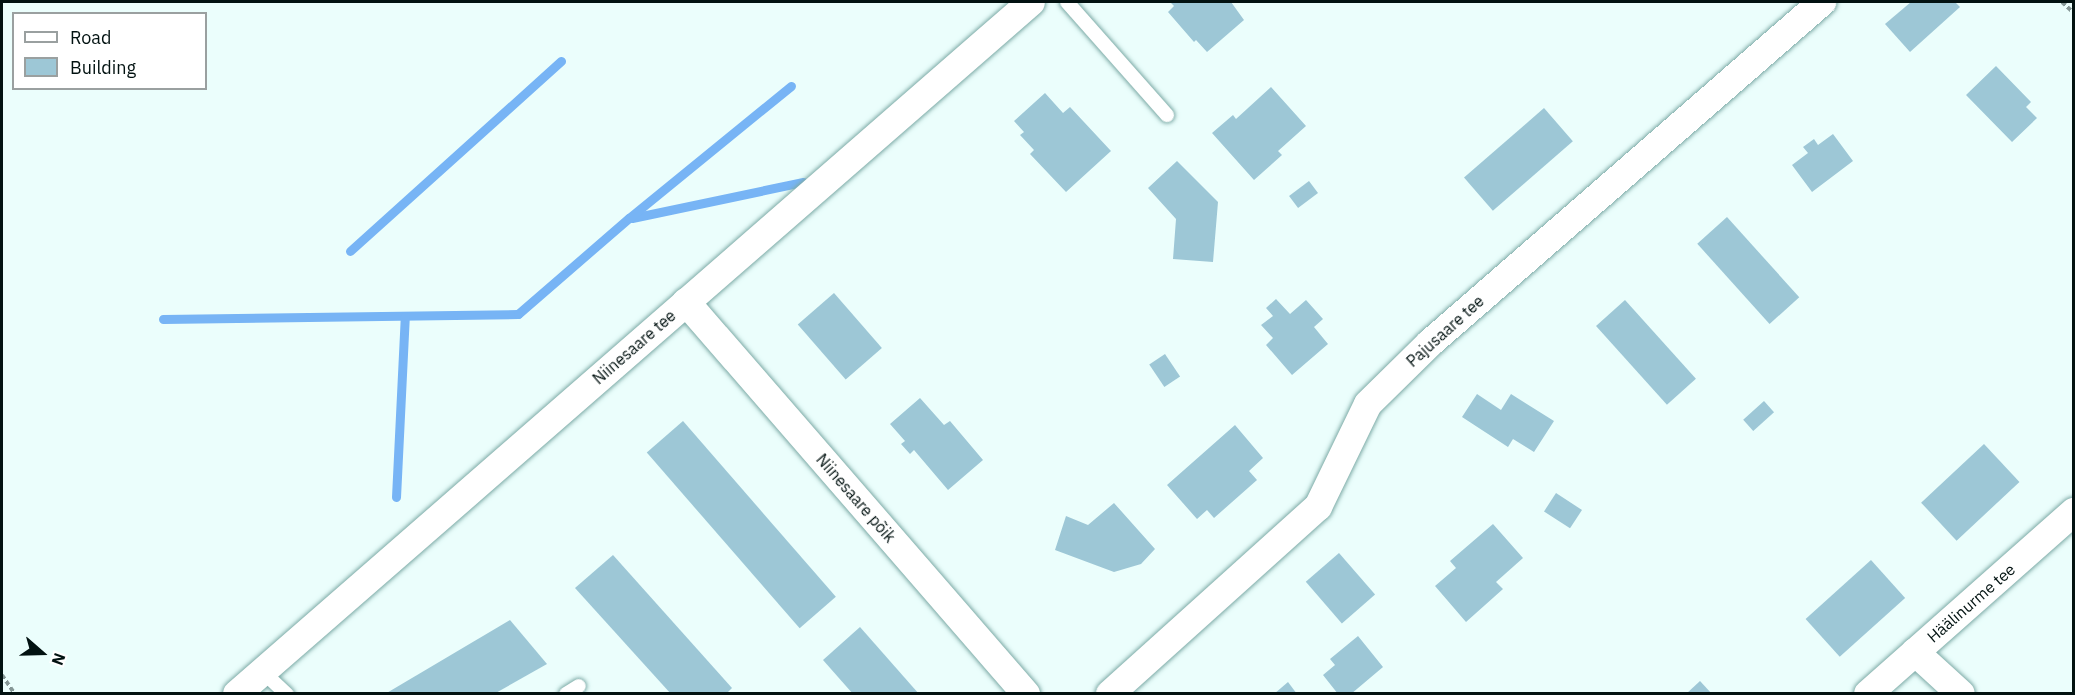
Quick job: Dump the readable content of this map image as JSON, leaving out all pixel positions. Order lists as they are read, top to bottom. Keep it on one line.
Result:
{"streets":{"street":["Pajusaare tee","Niinesaare tee","Niinesaare põik","Häälinurme tee"]},"crossings":[["Niinesaare tee","Niinesaare põik"]],"legend":["Road","Building"],"north":"right"}
